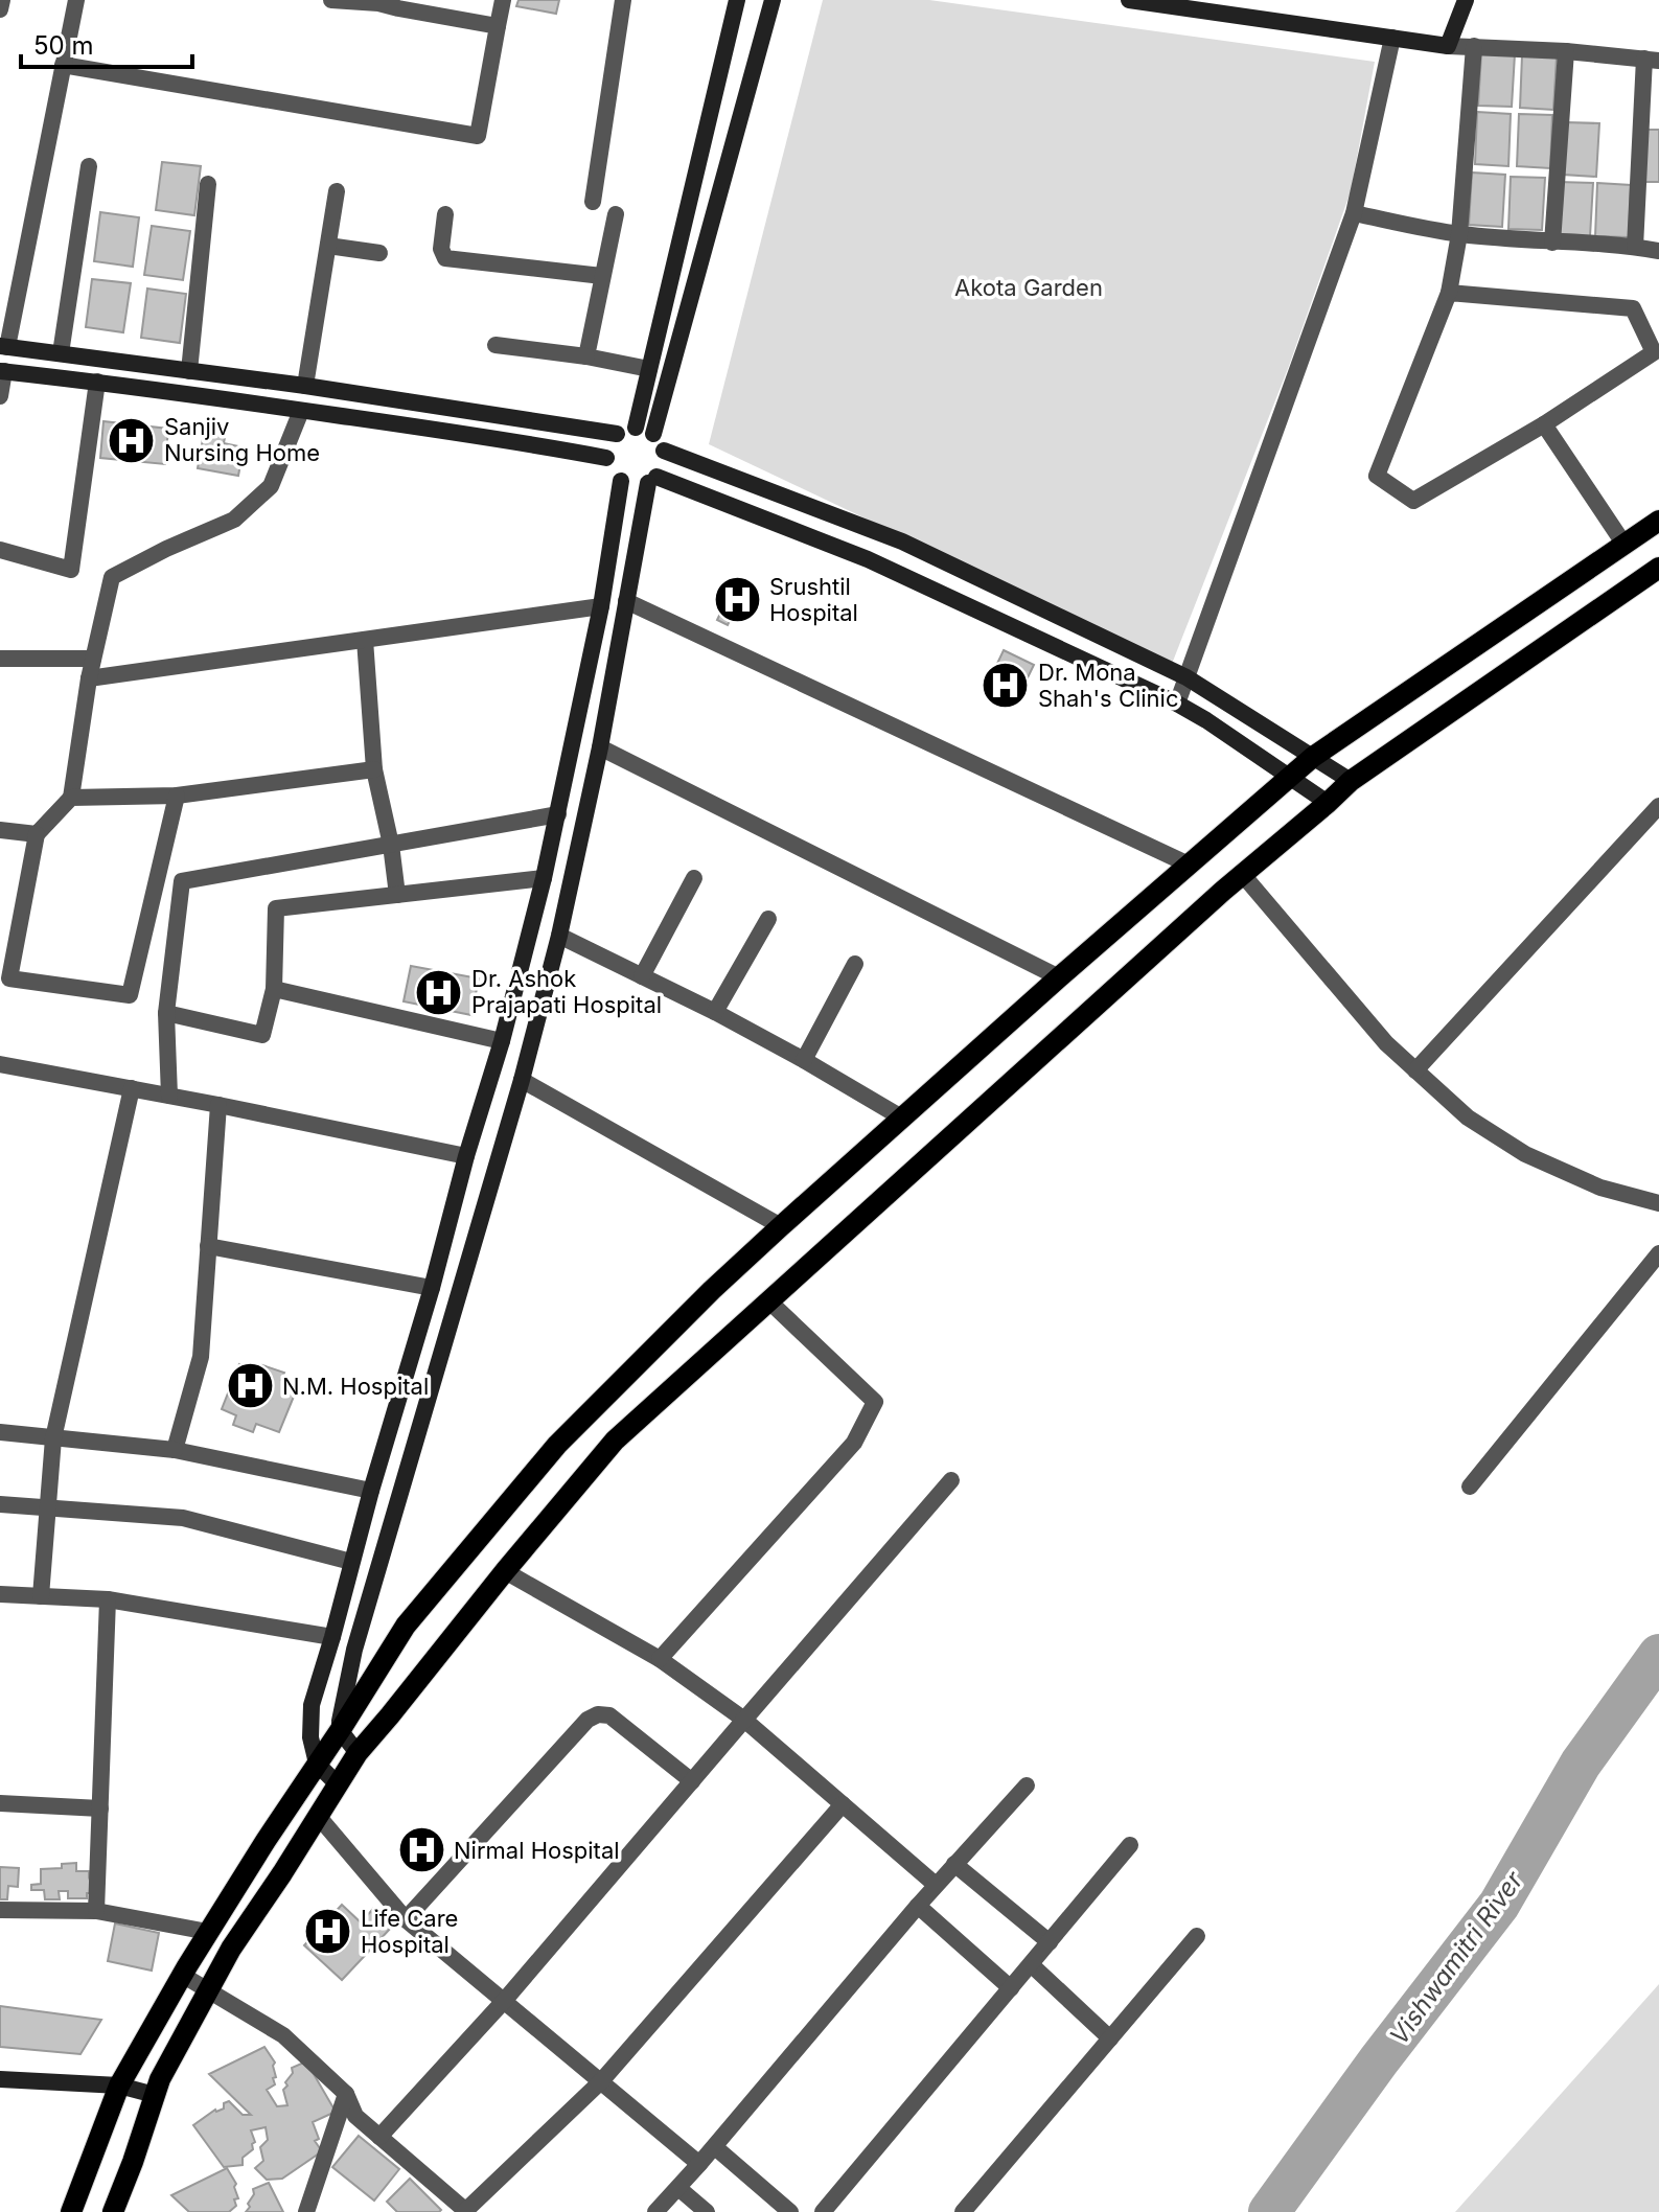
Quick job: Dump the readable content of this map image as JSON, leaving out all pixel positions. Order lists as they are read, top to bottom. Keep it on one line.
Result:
{"water":["Vishwamitri River"],"parks":["Akota Garden"],"places":{"hospital":["Sanjiv Nursing Home","Srushtil Hospital","Dr. Mona Shah's Clinic","Dr. Ashok Prajapati Hospital","N.M. Hospital","Nirmal Hospital","Life Care Hospital"]},"scale_bar":"50 m"}
